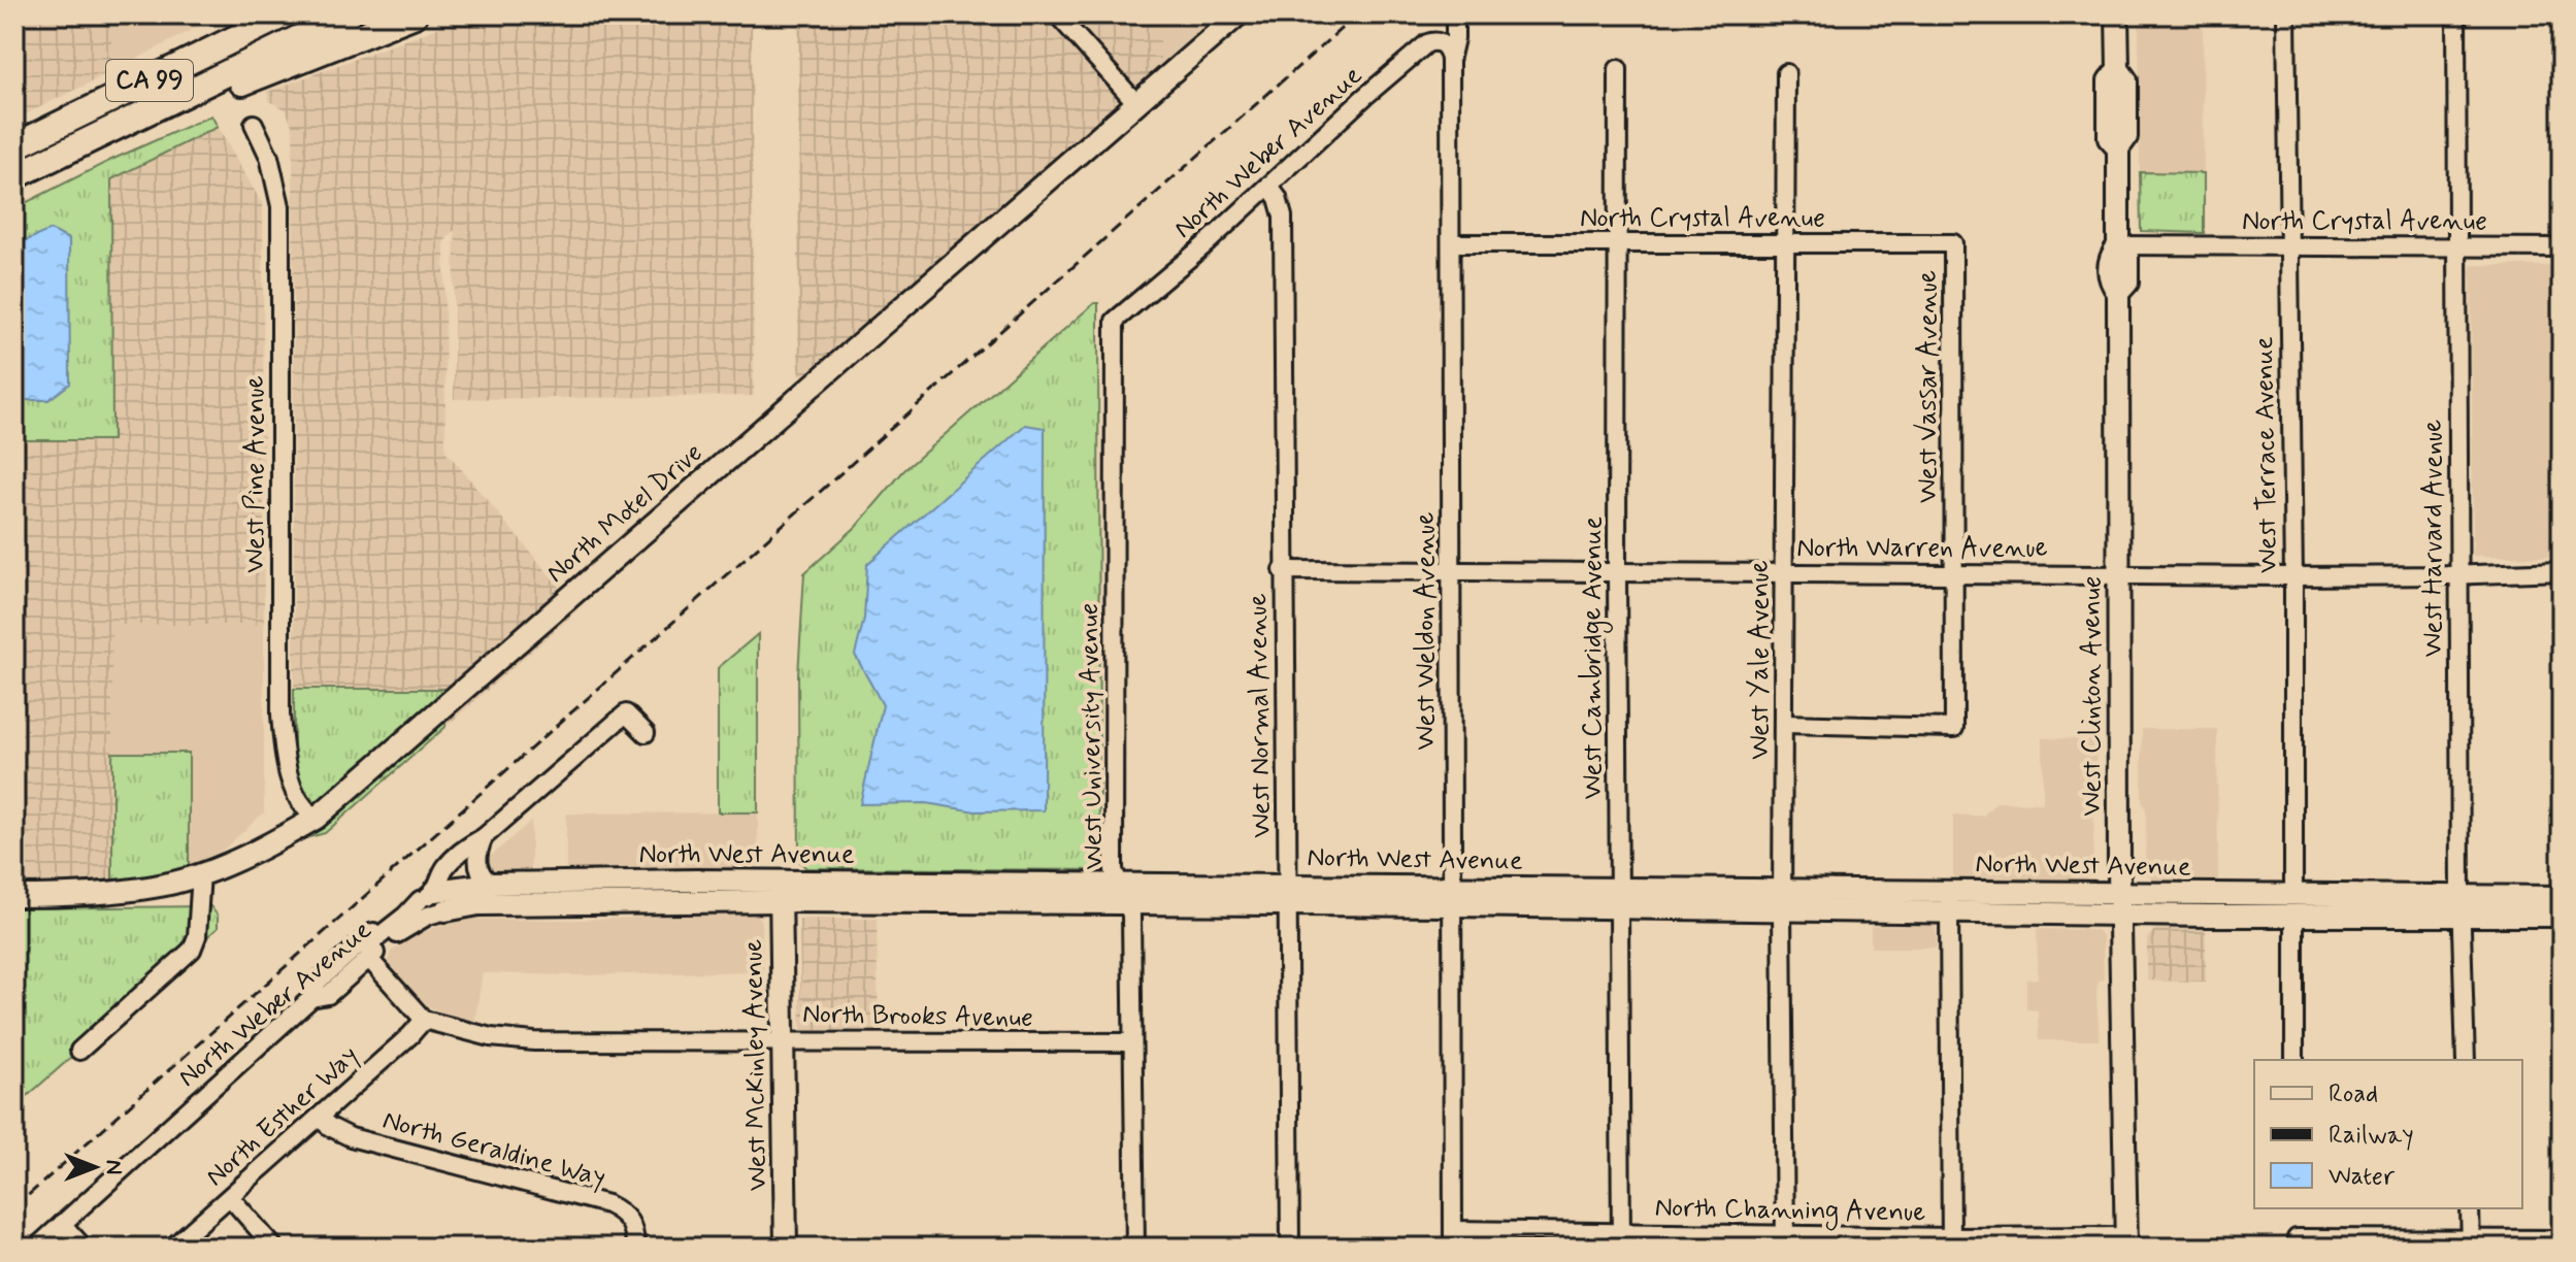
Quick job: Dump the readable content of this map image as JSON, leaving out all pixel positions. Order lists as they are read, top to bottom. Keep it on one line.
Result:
{"streets":{"highway":["CA 99"],"main road":["North Motel Drive","West Clinton Avenue","North West Avenue","West McKinley Avenue"],"street":["North Weber Avenue","North Crystal Avenue","West Vassar Avenue","West Terrace Avenue","West Pine Avenue","West Harvard Avenue","North Warren Avenue","West Weldon Avenue","West Cambridge Avenue","West Yale Avenue","West Normal Avenue","West University Avenue","North Brooks Avenue","North Esther Way","North Geraldine Way","North Channing Avenue"]},"crossings":[["North Weber Avenue","West Weldon Avenue"],["North Weber Avenue","West Normal Avenue"],["North Weber Avenue","West University Avenue"],["North Weber Avenue","North West Avenue"],["North Crystal Avenue","West Vassar Avenue"],["North Crystal Avenue","West Terrace Avenue"],["North Crystal Avenue","West Harvard Avenue"],["North Crystal Avenue","West Weldon Avenue"],["North Crystal Avenue","West Cambridge Avenue"],["North Crystal Avenue","West Yale Avenue"],["North Crystal Avenue","West Clinton Avenue"],["West Vassar Avenue","North Warren Avenue"],["West Vassar Avenue","West Yale Avenue"],["West Terrace Avenue","North Warren Avenue"],["West Terrace Avenue","North West Avenue"],["West Pine Avenue","North Motel Drive"],["West Harvard Avenue","North Warren Avenue"],["West Harvard Avenue","North West Avenue"],["North Warren Avenue","West Weldon Avenue"],["North Warren Avenue","West Cambridge Avenue"],["North Warren Avenue","West Yale Avenue"],["North Warren Avenue","West Clinton Avenue"],["North Warren Avenue","West Normal Avenue"],["West Weldon Avenue","North West Avenue"],["West Weldon Avenue","North Channing Avenue"],["West Cambridge Avenue","North West Avenue"],["West Cambridge Avenue","North Channing Avenue"],["West Yale Avenue","North West Avenue"],["West Yale Avenue","North Channing Avenue"],["West Clinton Avenue","North West Avenue"],["West Clinton Avenue","North Channing Avenue"],["West Normal Avenue","North West Avenue"],["West University Avenue","North West Avenue"],["West University Avenue","North Brooks Avenue"],["North West Avenue","West McKinley Avenue"],["North Brooks Avenue","West McKinley Avenue"],["North Brooks Avenue","North Esther Way"],["North Esther Way","North Geraldine Way"]],"legend":["Road","Railway","Water"],"north":"right"}
